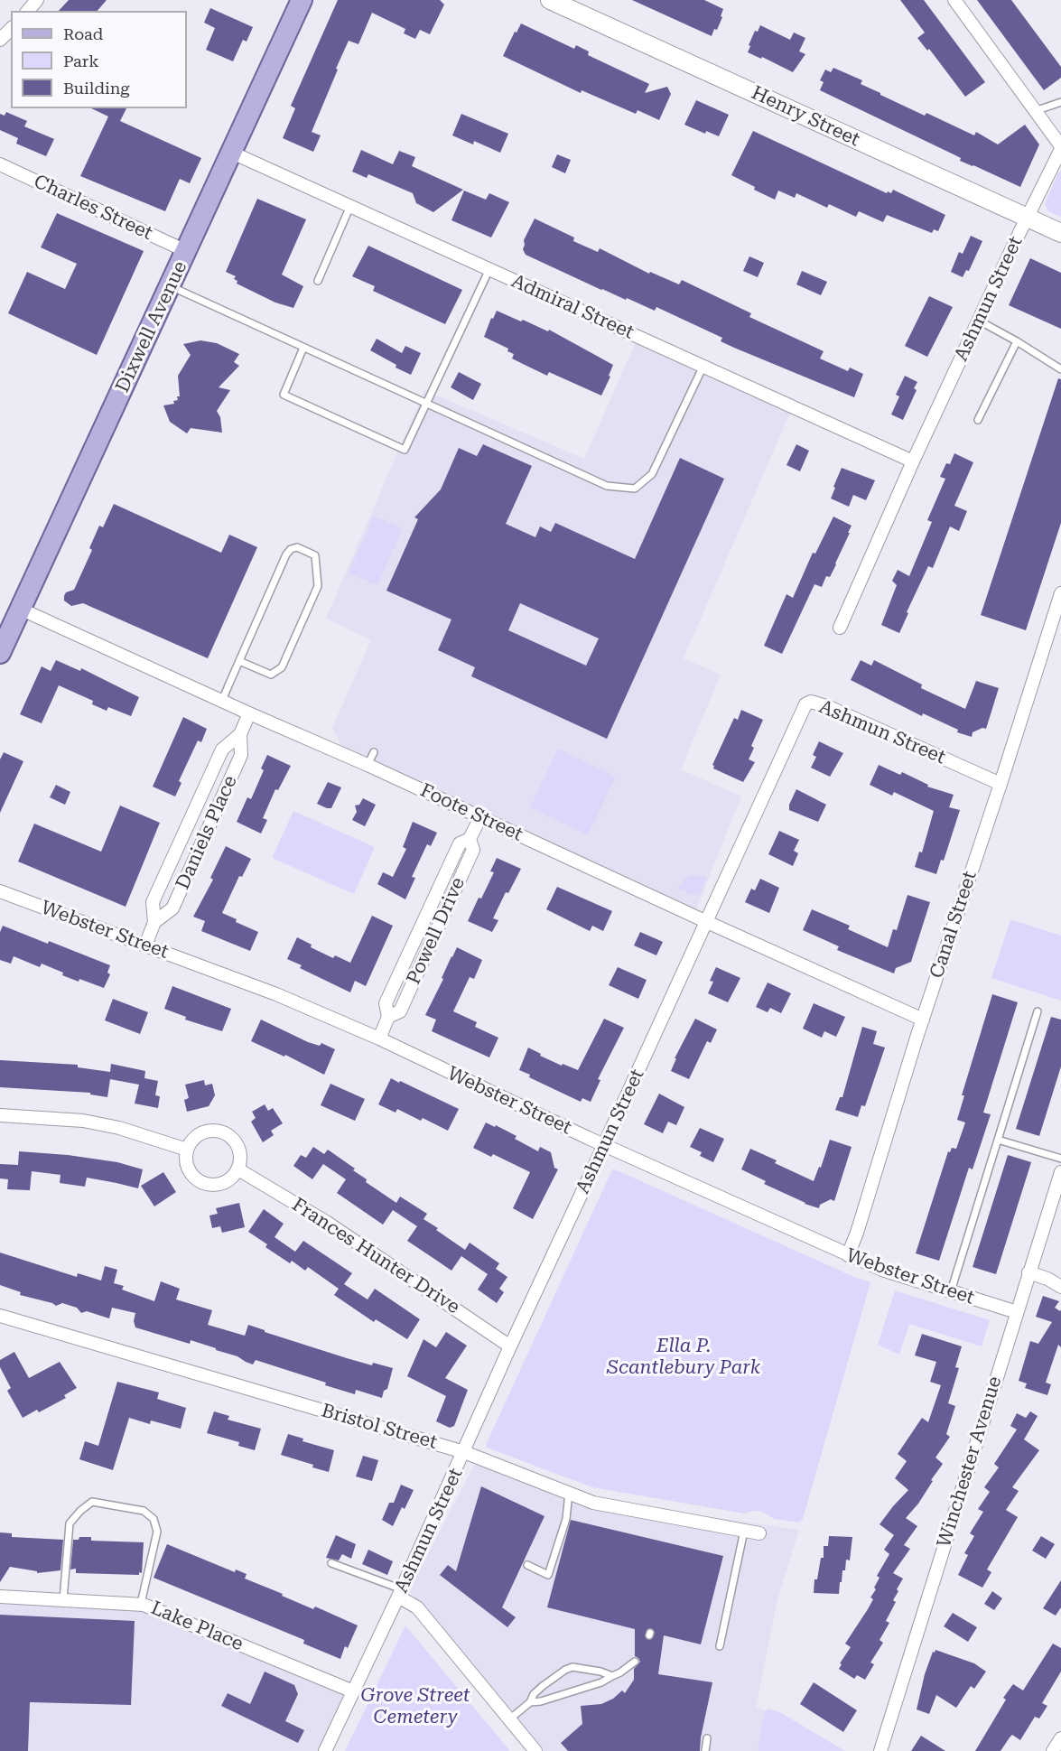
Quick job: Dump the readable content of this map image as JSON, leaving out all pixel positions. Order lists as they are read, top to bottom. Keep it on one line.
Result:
{"streets":{"main road":["Henry Street","Dixwell Avenue"],"street":["Charles Street","Ashmun Street","Admiral Street","Foote Street","Daniels Place","Canal Street","Webster Street","Powell Drive","Frances Hunter Drive","Bristol Street","Winchester Avenue","Lake Place"]},"crossings":[["Henry Street","Ashmun Street"],["Charles Street","Dixwell Avenue"],["Ashmun Street","Admiral Street"],["Ashmun Street","Foote Street"],["Ashmun Street","Canal Street"],["Ashmun Street","Webster Street"],["Ashmun Street","Frances Hunter Drive"],["Ashmun Street","Bristol Street"],["Ashmun Street","Lake Place"],["Admiral Street","Dixwell Avenue"],["Dixwell Avenue","Foote Street"],["Foote Street","Daniels Place"],["Foote Street","Canal Street"],["Foote Street","Powell Drive"],["Daniels Place","Webster Street"],["Canal Street","Webster Street"],["Webster Street","Powell Drive"],["Webster Street","Winchester Avenue"]],"parks":["Ella P. Scantlebury Park","Grove Street Cemetery"],"legend":["Road","Park","Building"]}
